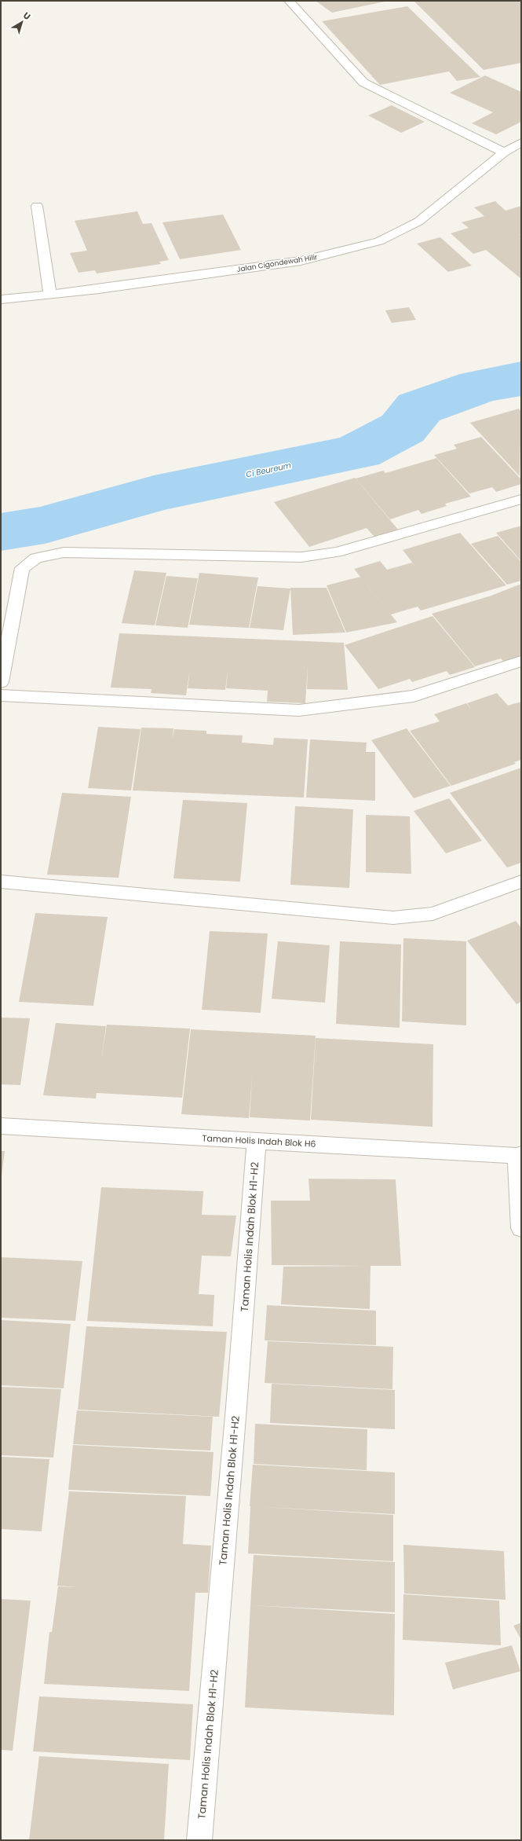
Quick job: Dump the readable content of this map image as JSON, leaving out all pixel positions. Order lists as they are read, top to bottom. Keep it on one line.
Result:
{"streets":{"street":["Jalan Cigondewah Hilir","Taman Holis Indah Blok H6","Taman Holis Indah Blok H1-H2"]},"crossings":[["Taman Holis Indah Blok H6","Taman Holis Indah Blok H1-H2"]],"water":["Ci Beureum"],"north":"top right"}
